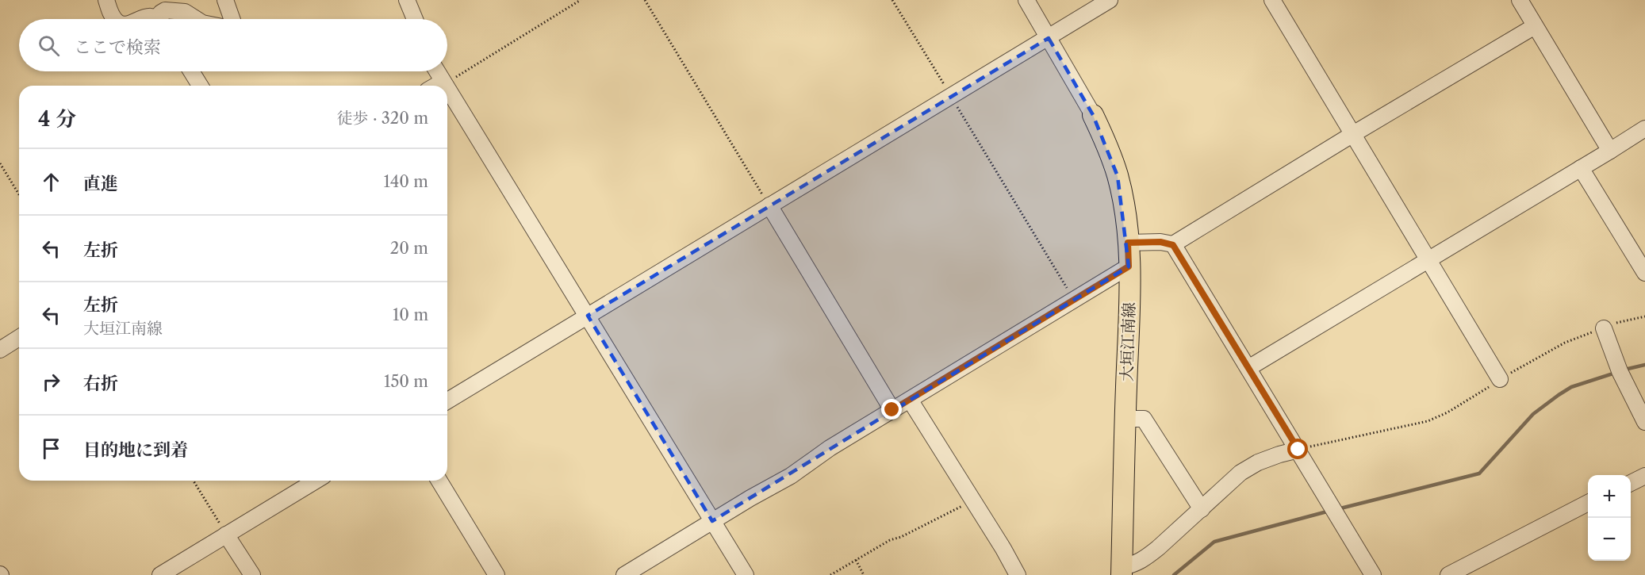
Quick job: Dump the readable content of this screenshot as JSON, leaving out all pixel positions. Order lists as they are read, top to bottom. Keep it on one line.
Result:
{"streets":{"main road":["大垣江南線"]},"page":{"search":"ここで検索","heading":["4 分","徒歩 · 320 m"],"list":[["直進","140 m"],["左折","20 m"],["左折","大垣江南線","10 m"],["右折","150 m"],"目的地に到着"],"map_buttons":["+","−"]}}
